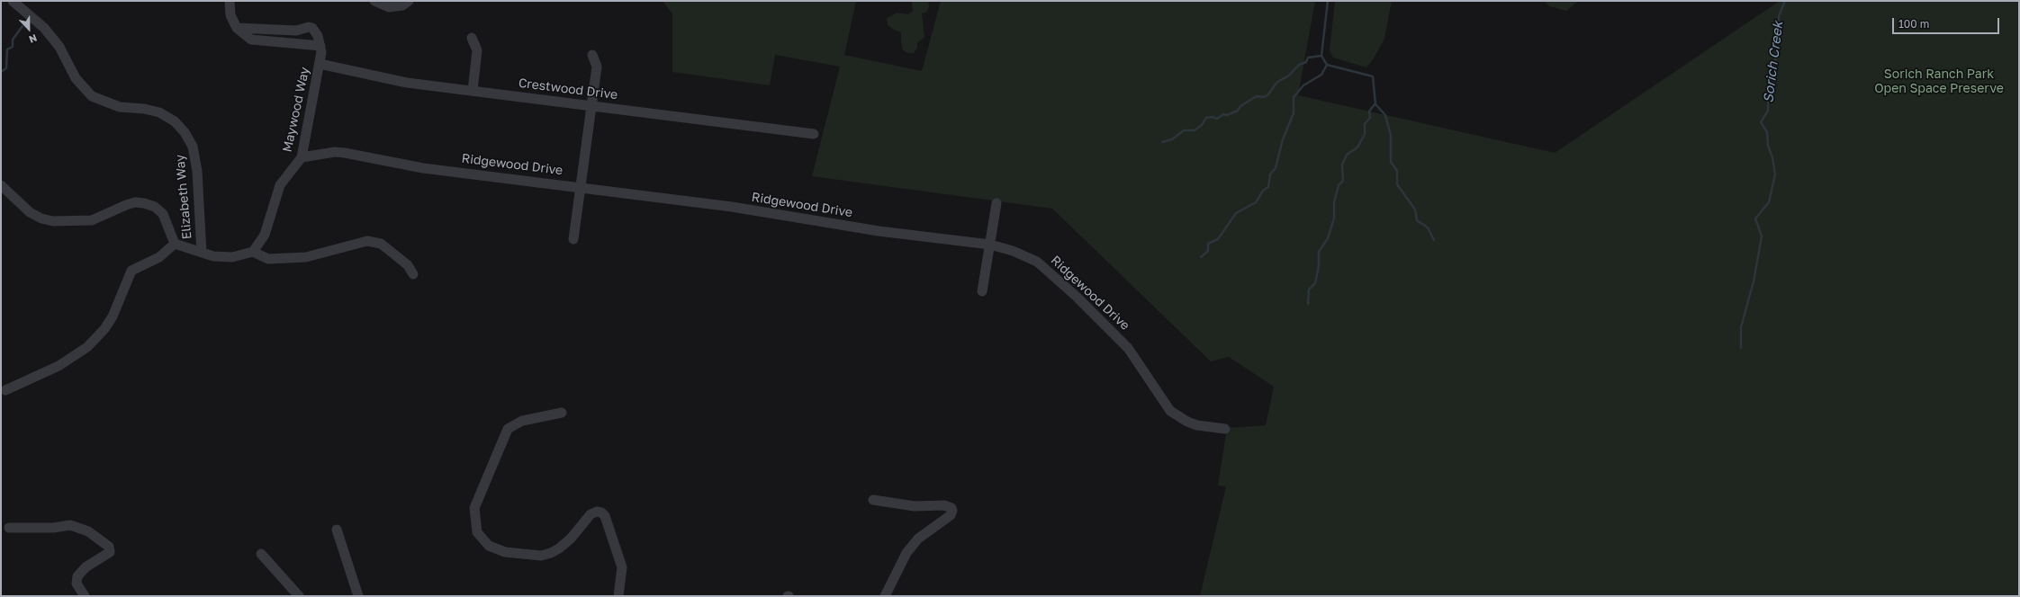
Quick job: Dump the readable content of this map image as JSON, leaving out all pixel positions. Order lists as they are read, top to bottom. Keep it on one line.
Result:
{"streets":{"street":["Crestwood Drive","Maywood Way","Ridgewood Drive","Elizabeth Way"]},"crossings":[["Crestwood Drive","Maywood Way"],["Maywood Way","Ridgewood Drive"]],"water":["Sorich Creek"],"parks":["Sorich Ranch Park Open Space Preserve"],"scale_bar":"100 m","north":"bottom"}
